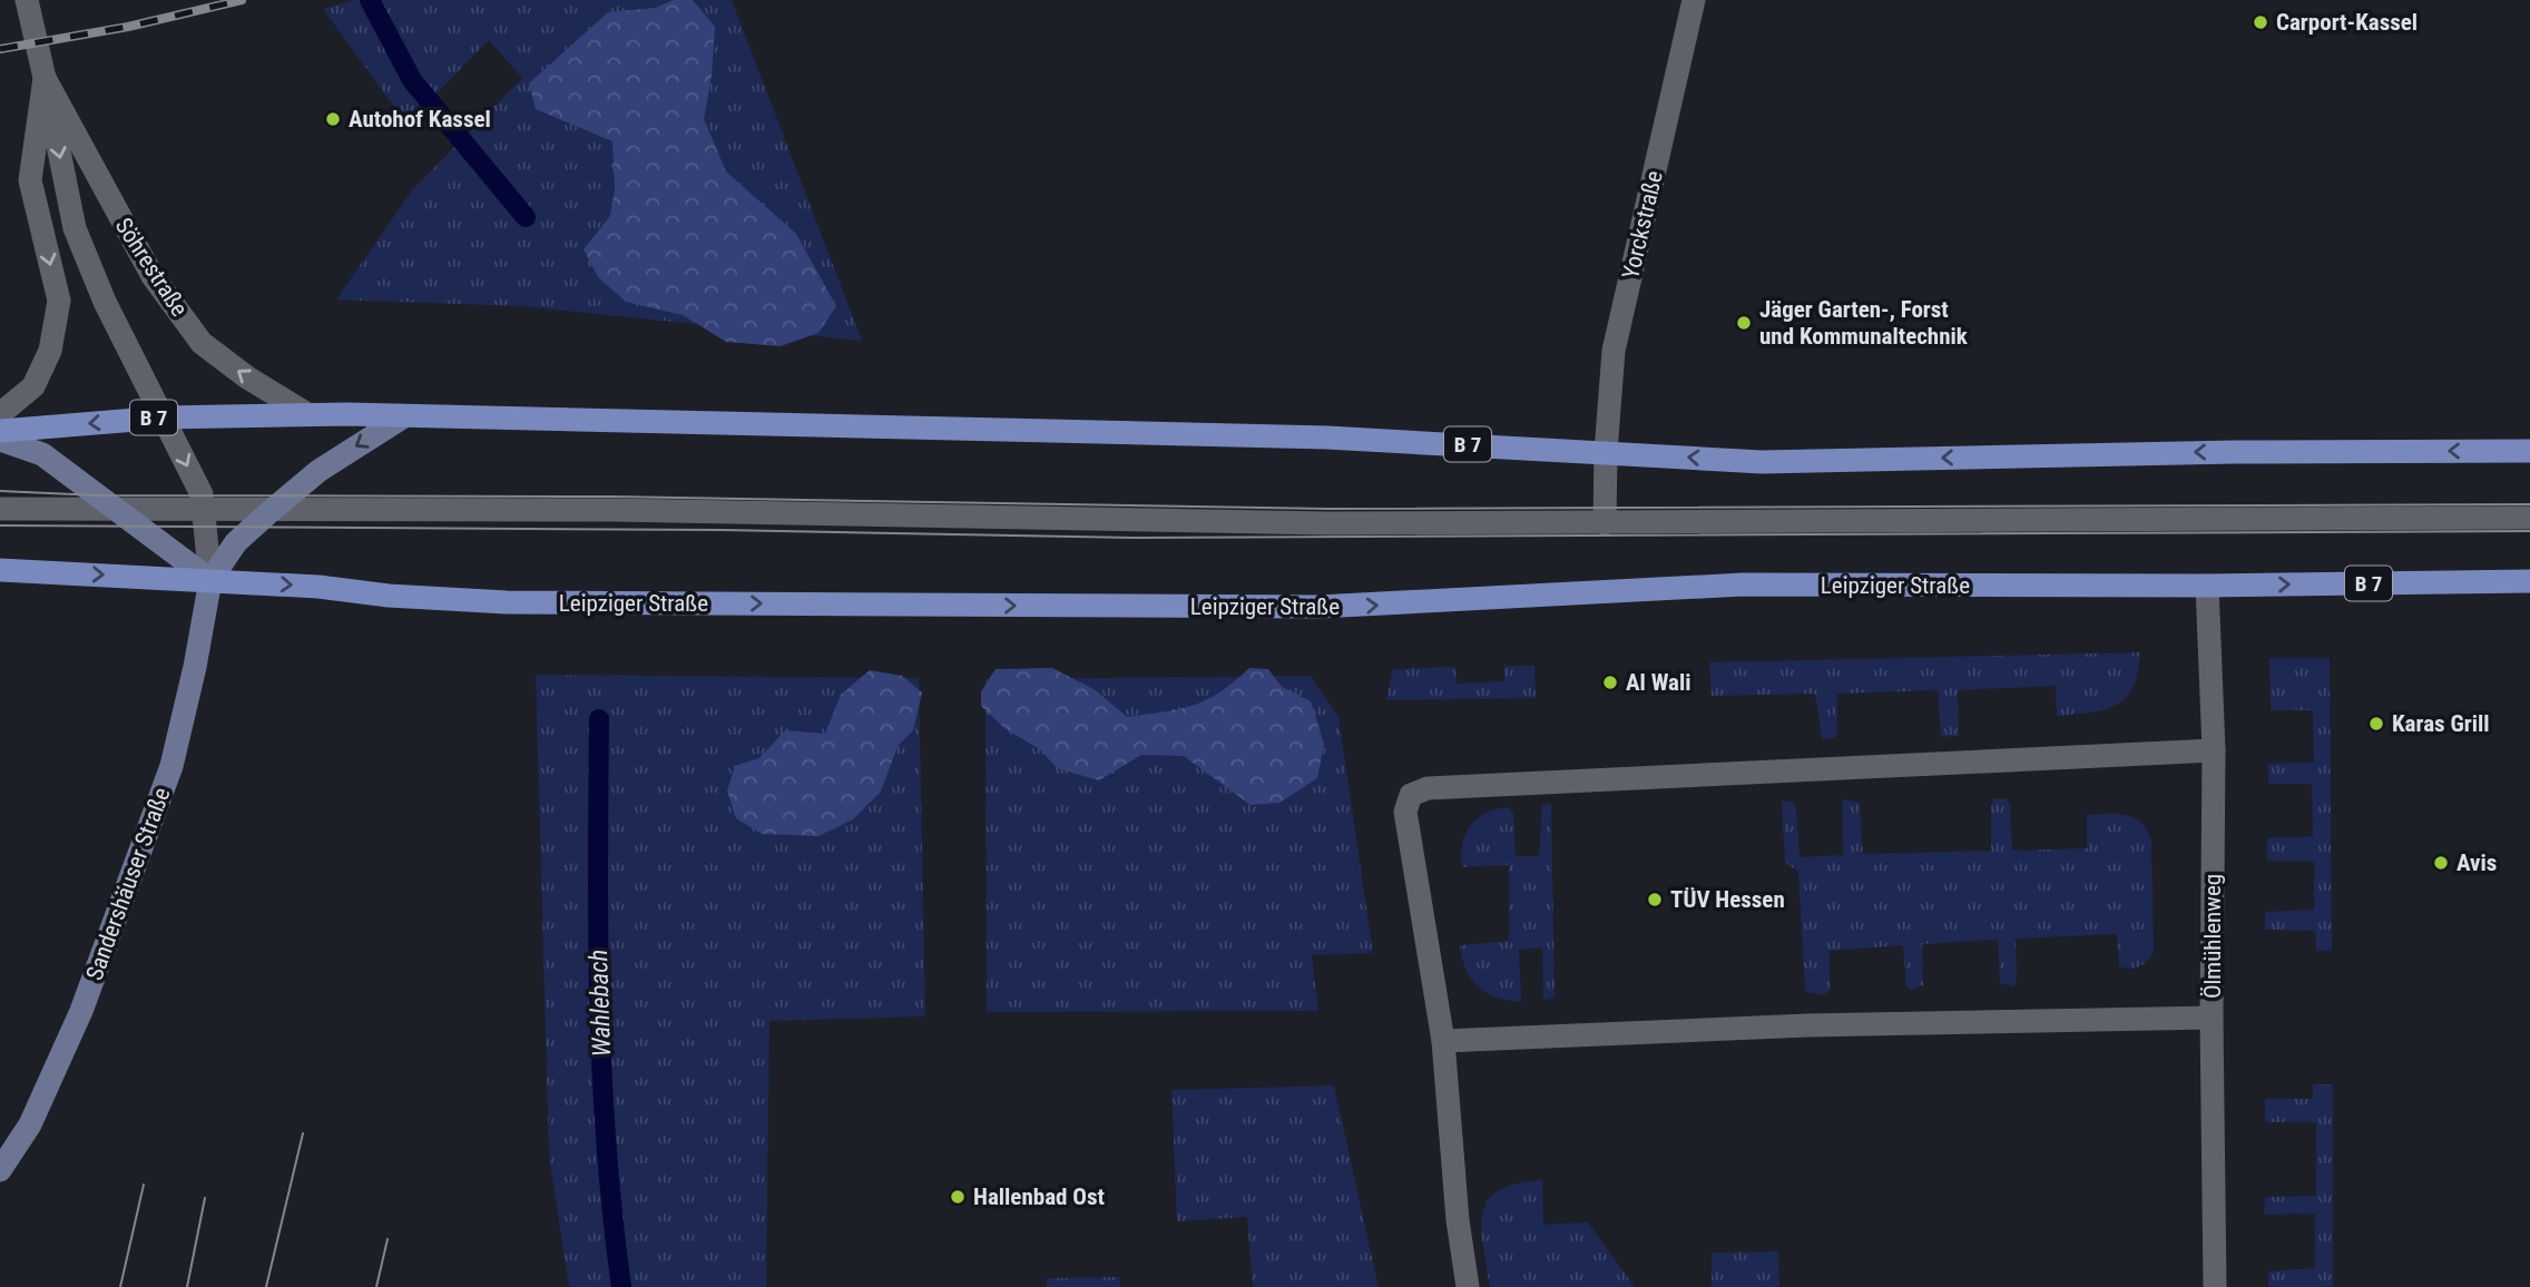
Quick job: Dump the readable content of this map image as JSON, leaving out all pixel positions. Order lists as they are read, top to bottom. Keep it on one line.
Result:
{"streets":{"main road":["B 7","Leipziger Straße","Sandershäuser Straße"],"street":["Yorckstraße","Söhrestraße","Ölmühlenweg"]},"crossings":[["Yorckstraße","B 7"],["Söhrestraße","B 7"],["B 7","Sandershäuser Straße"],["Leipziger Straße","Sandershäuser Straße"],["Leipziger Straße","Ölmühlenweg"]],"water":["Wahlebach"],"places":["Carport-Kassel","Autohof Kassel","Jäger Garten-, Forst und Kommunaltechnik","Al Wali","Karas Grill","Avis","TÜV Hessen","Hallenbad Ost"]}
